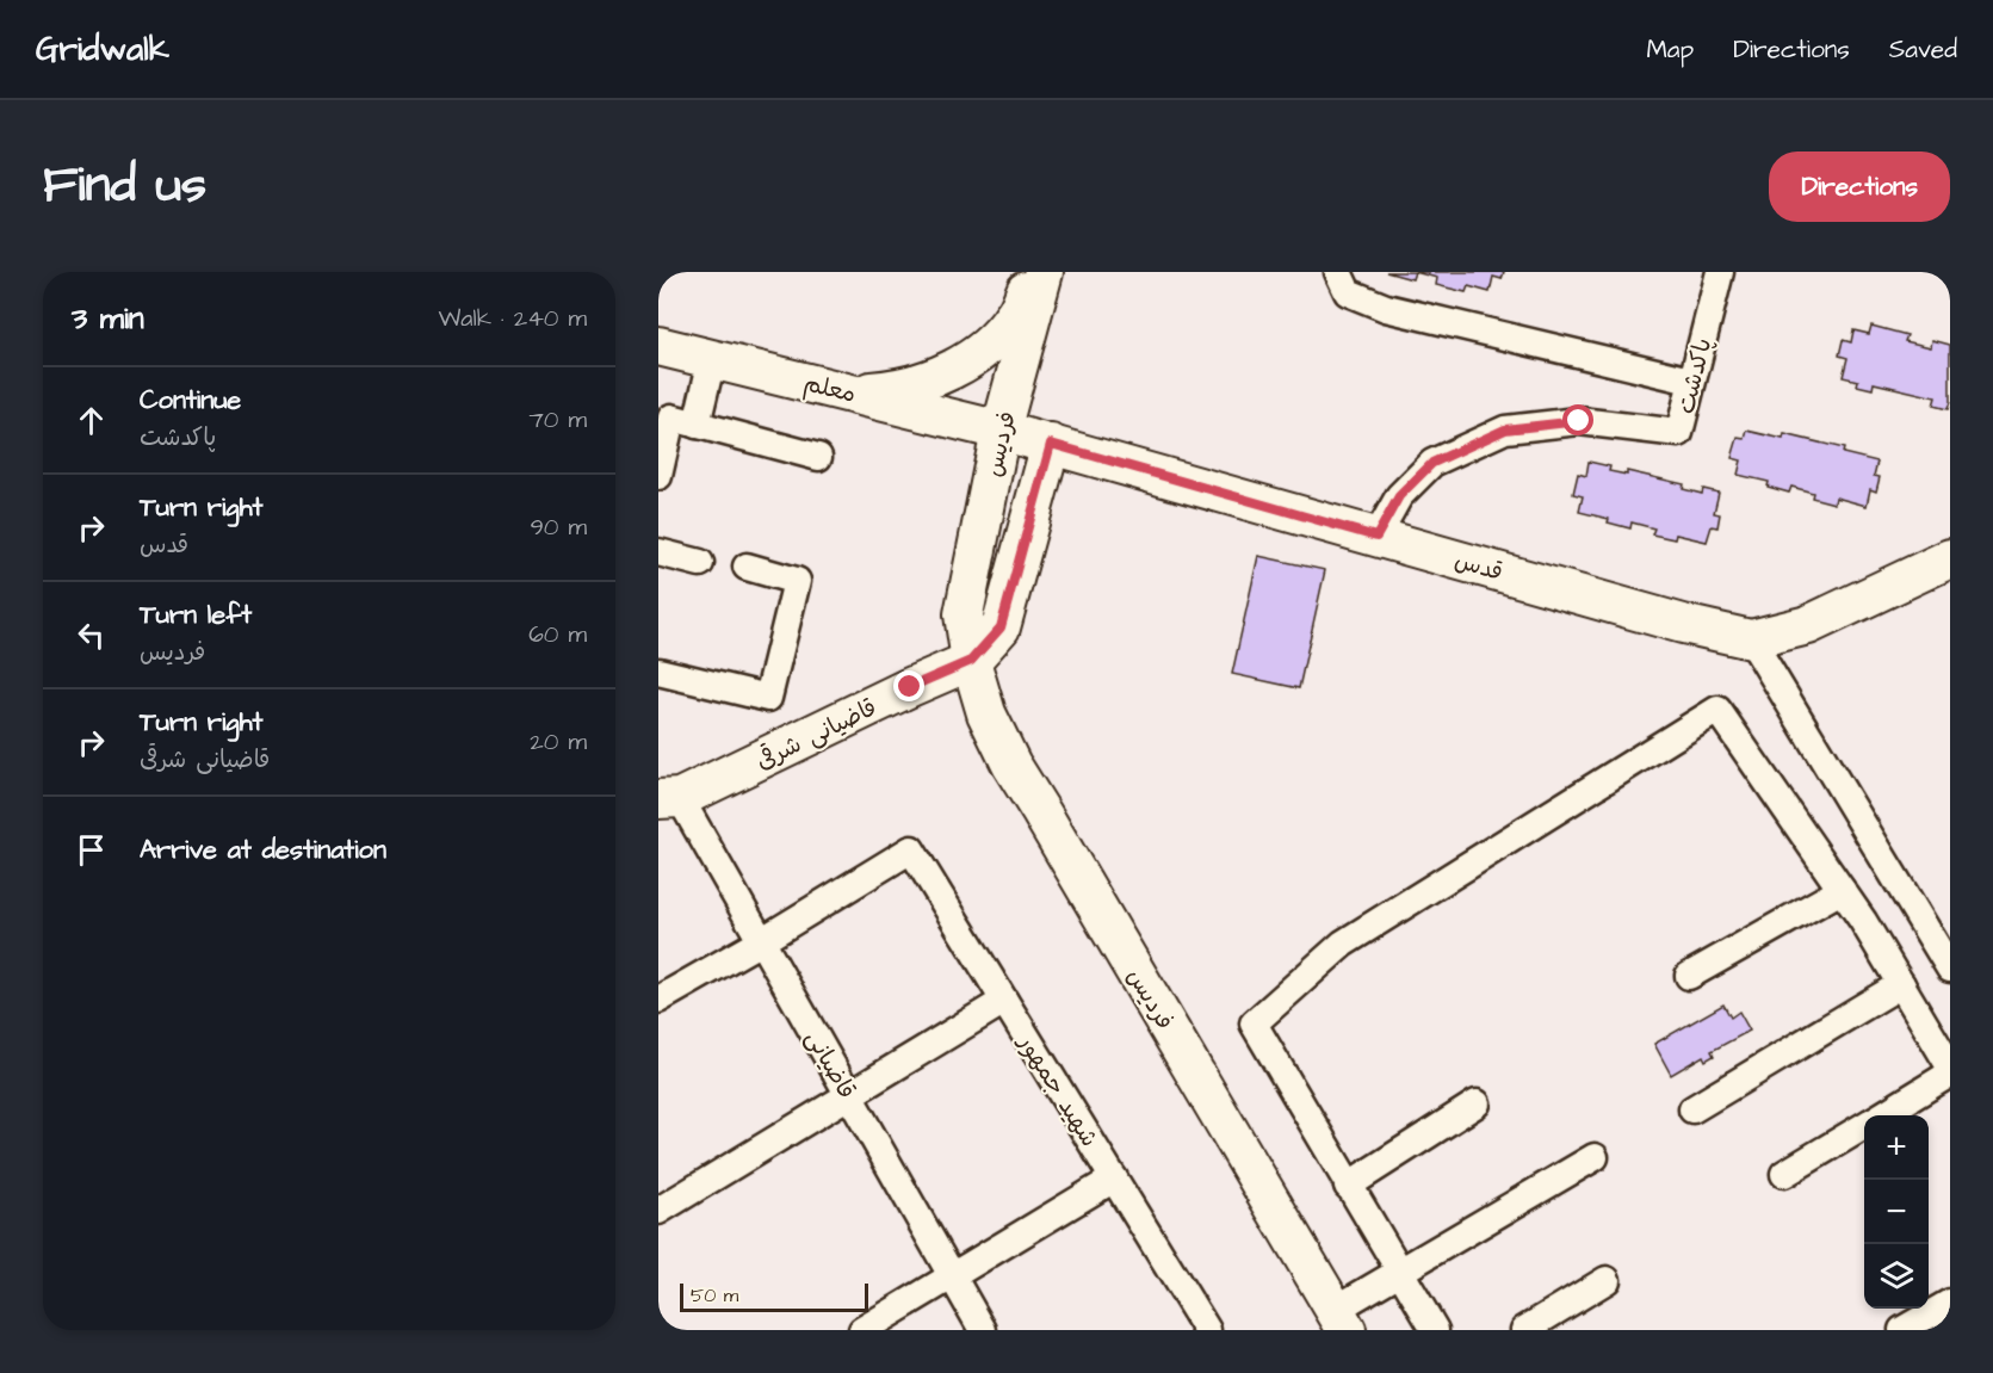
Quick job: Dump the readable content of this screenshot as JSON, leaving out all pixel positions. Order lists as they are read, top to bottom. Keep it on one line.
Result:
{"streets":{"street":["پاکدشت","معلم","فردیس","قدس","قاضیانی شرقی","قاضیانی","شهید جمهور"]},"crossings":[["پاکدشت","قدس"],["معلم","فردیس"],["معلم","قدس"],["فردیس","قدس"],["فردیس","قاضیانی شرقی"],["قاضیانی شرقی","قاضیانی"],["قاضیانی","شهید جمهور"]],"scale_bar":"50 m","page":{"header":"Gridwalk","nav":["Map","Directions","Saved"],"title":"Find us","buttons":"Directions","heading":["3 min","Walk · 240 m"],"list":[["Continue","پاکدشت","70 m"],["Turn right","قدس","90 m"],["Turn left","فردیس","60 m"],["Turn right","قاضیانی شرقی","20 m"],"Arrive at destination"],"map_buttons":["+","−"],"scale":"50 m"}}
